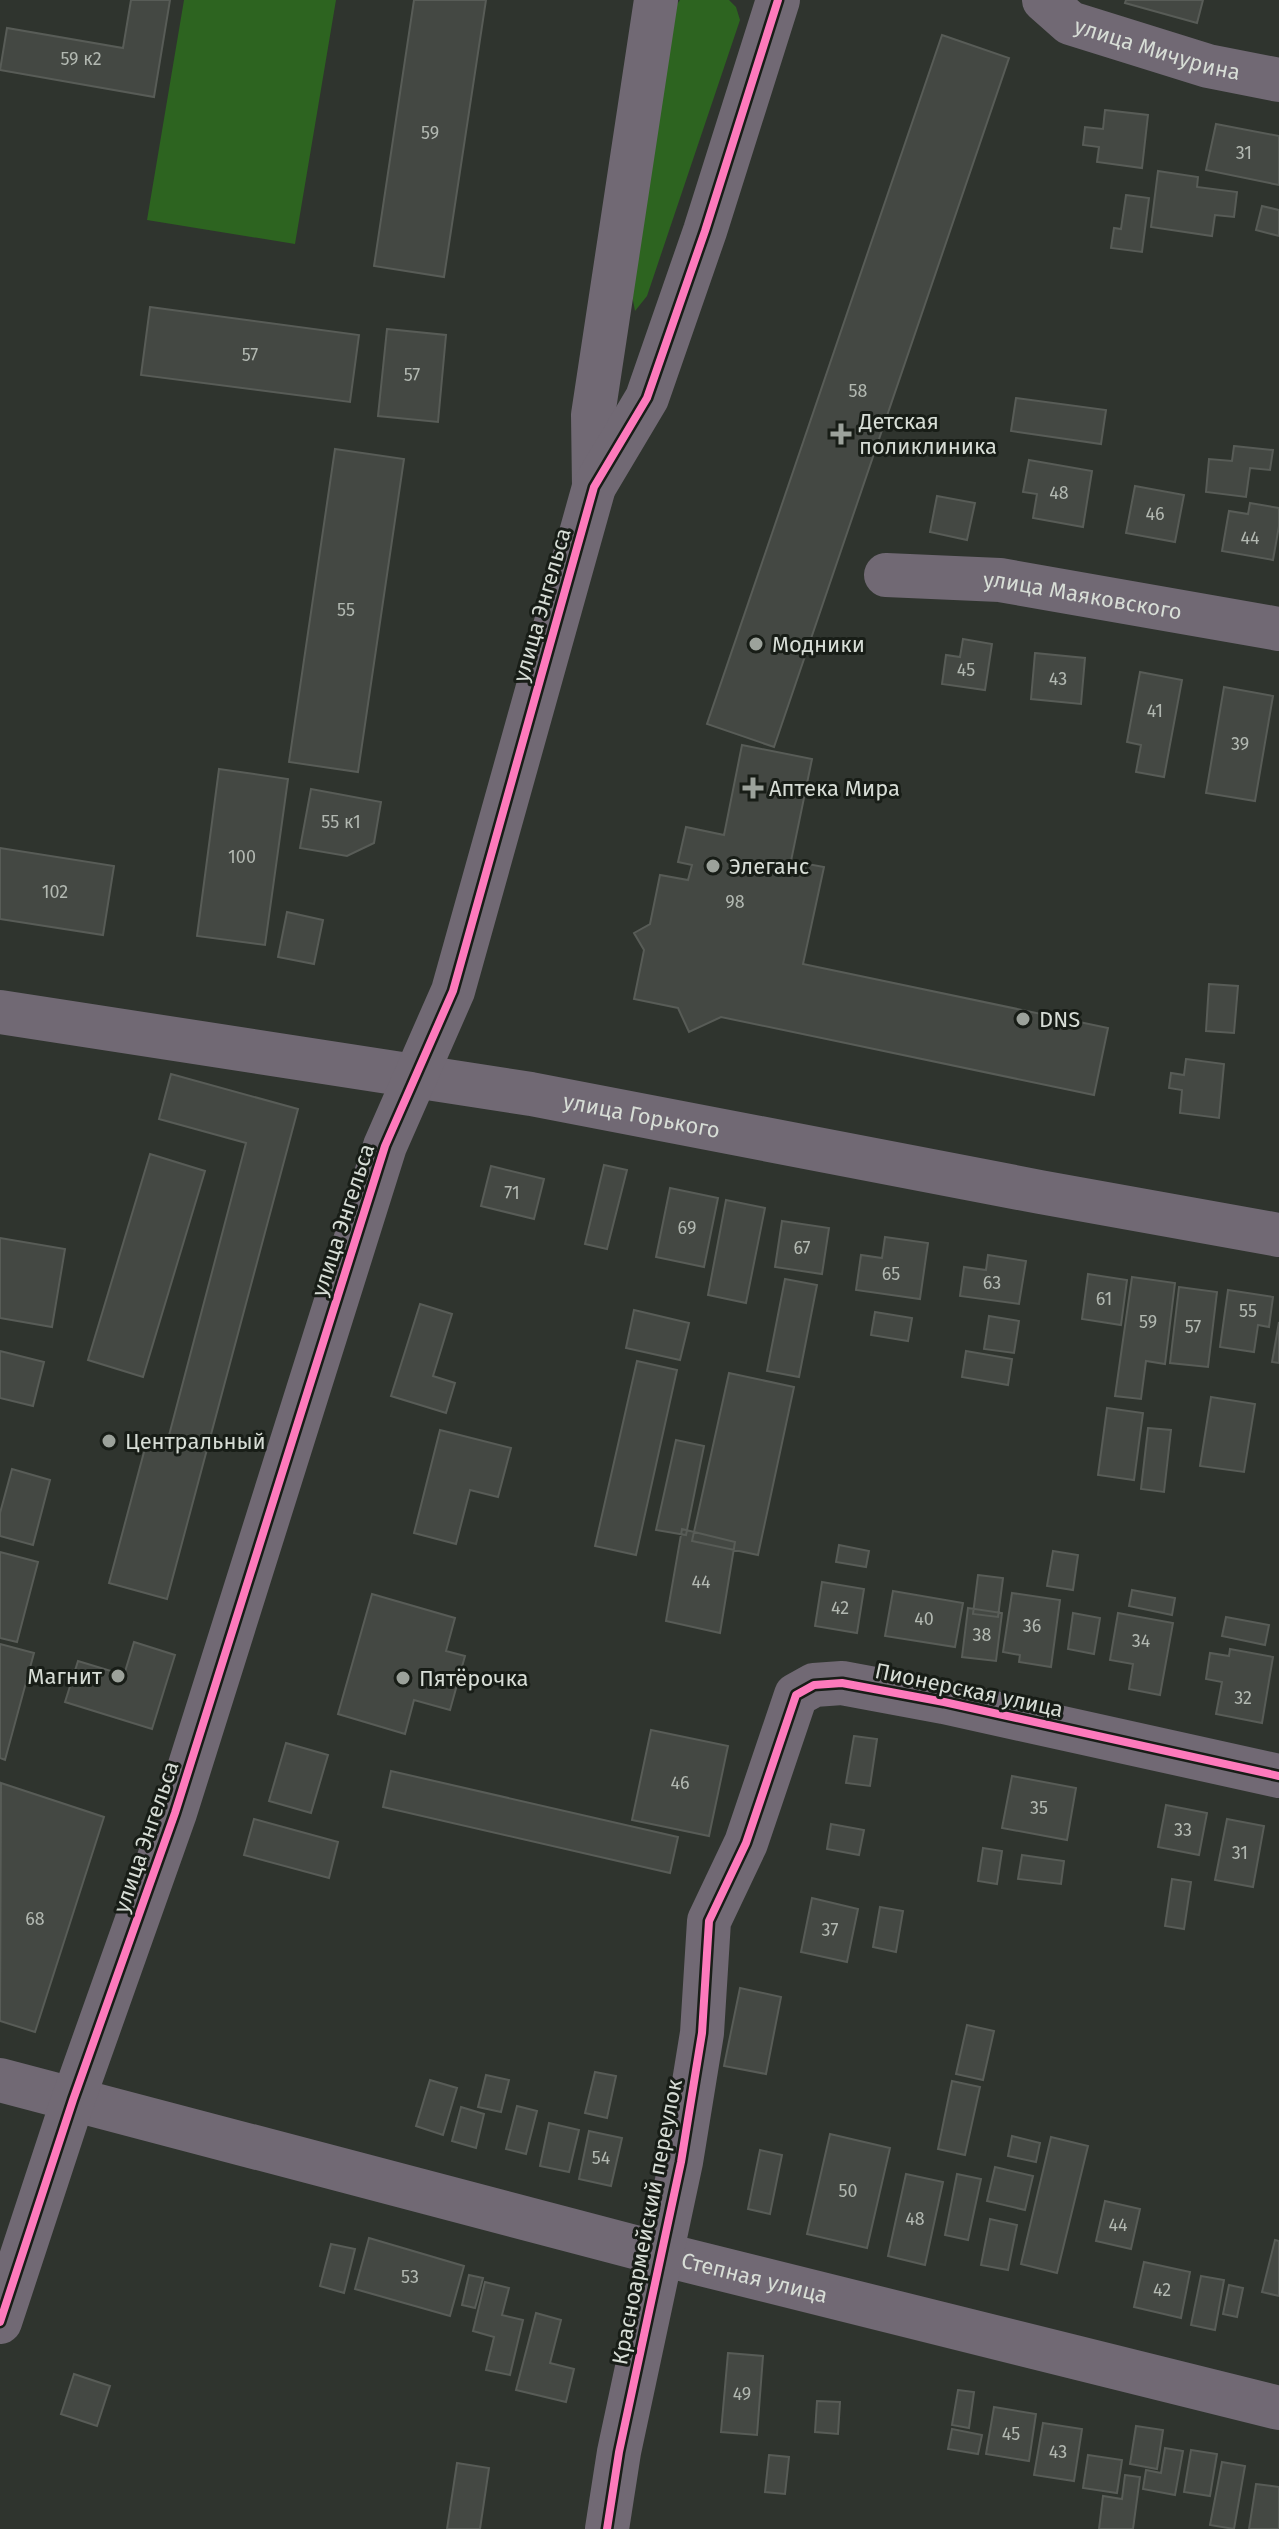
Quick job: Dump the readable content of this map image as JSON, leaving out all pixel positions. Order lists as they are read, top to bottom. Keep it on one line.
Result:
{"streets":{"street":["улица Мичурина","улица Маяковского","улица Энгельса","улица Горького","Пионерская улица","Красноармейский переулок","Степная улица"]},"crossings":[["улица Энгельса","улица Горького"],["улица Энгельса","Степная улица"],["Пионерская улица","Красноармейский переулок"],["Красноармейский переулок","Степная улица"]],"places":{"health":["Детская поликлиника","Аптека Мира"],"other":["Модники","Элеганс","DNS","Центральный","Магнит","Пятёрочка"]},"house_numbers":["59 к2","59","31","57","57","58","48","46","44","55","45","43","41","39","55 к1","100","102","98","71","69","67","65","63","61","55","59","57","44","42","40","36","38","34","32","46","35","33","31","68","37","54","50","48","44","53","42","49","45","43"]}
